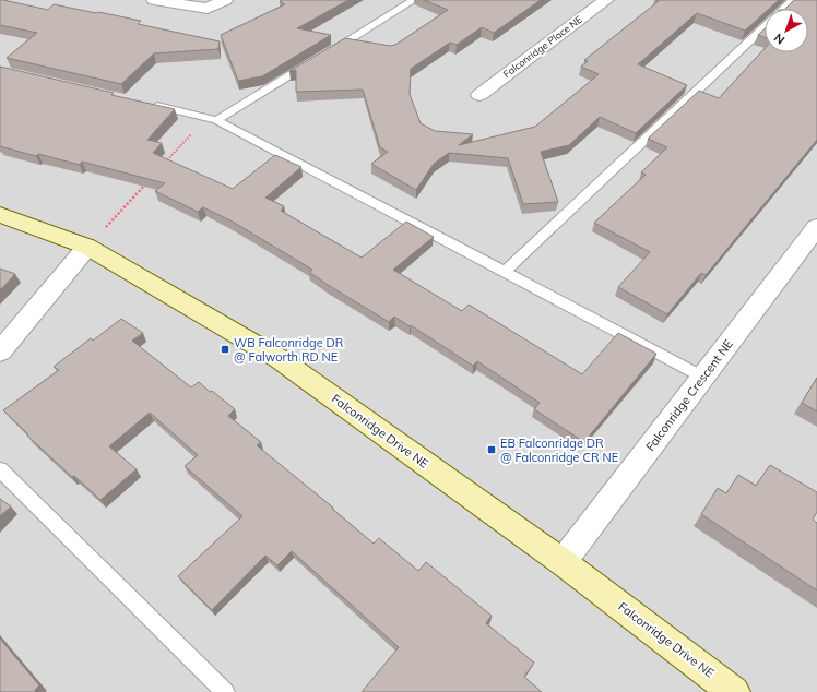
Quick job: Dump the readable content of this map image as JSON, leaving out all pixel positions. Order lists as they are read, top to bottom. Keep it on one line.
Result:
{"streets":{"street":["Falconridge Place NE","Falconridge Crescent NE","Falconridge Drive NE"]},"crossings":[["Falconridge Crescent NE","Falconridge Drive NE"]],"places":{"transit":["WB Falconridge DR @ Falworth RD NE","EB Falconridge DR @ Falconridge CR NE"]},"north":"bottom left"}
